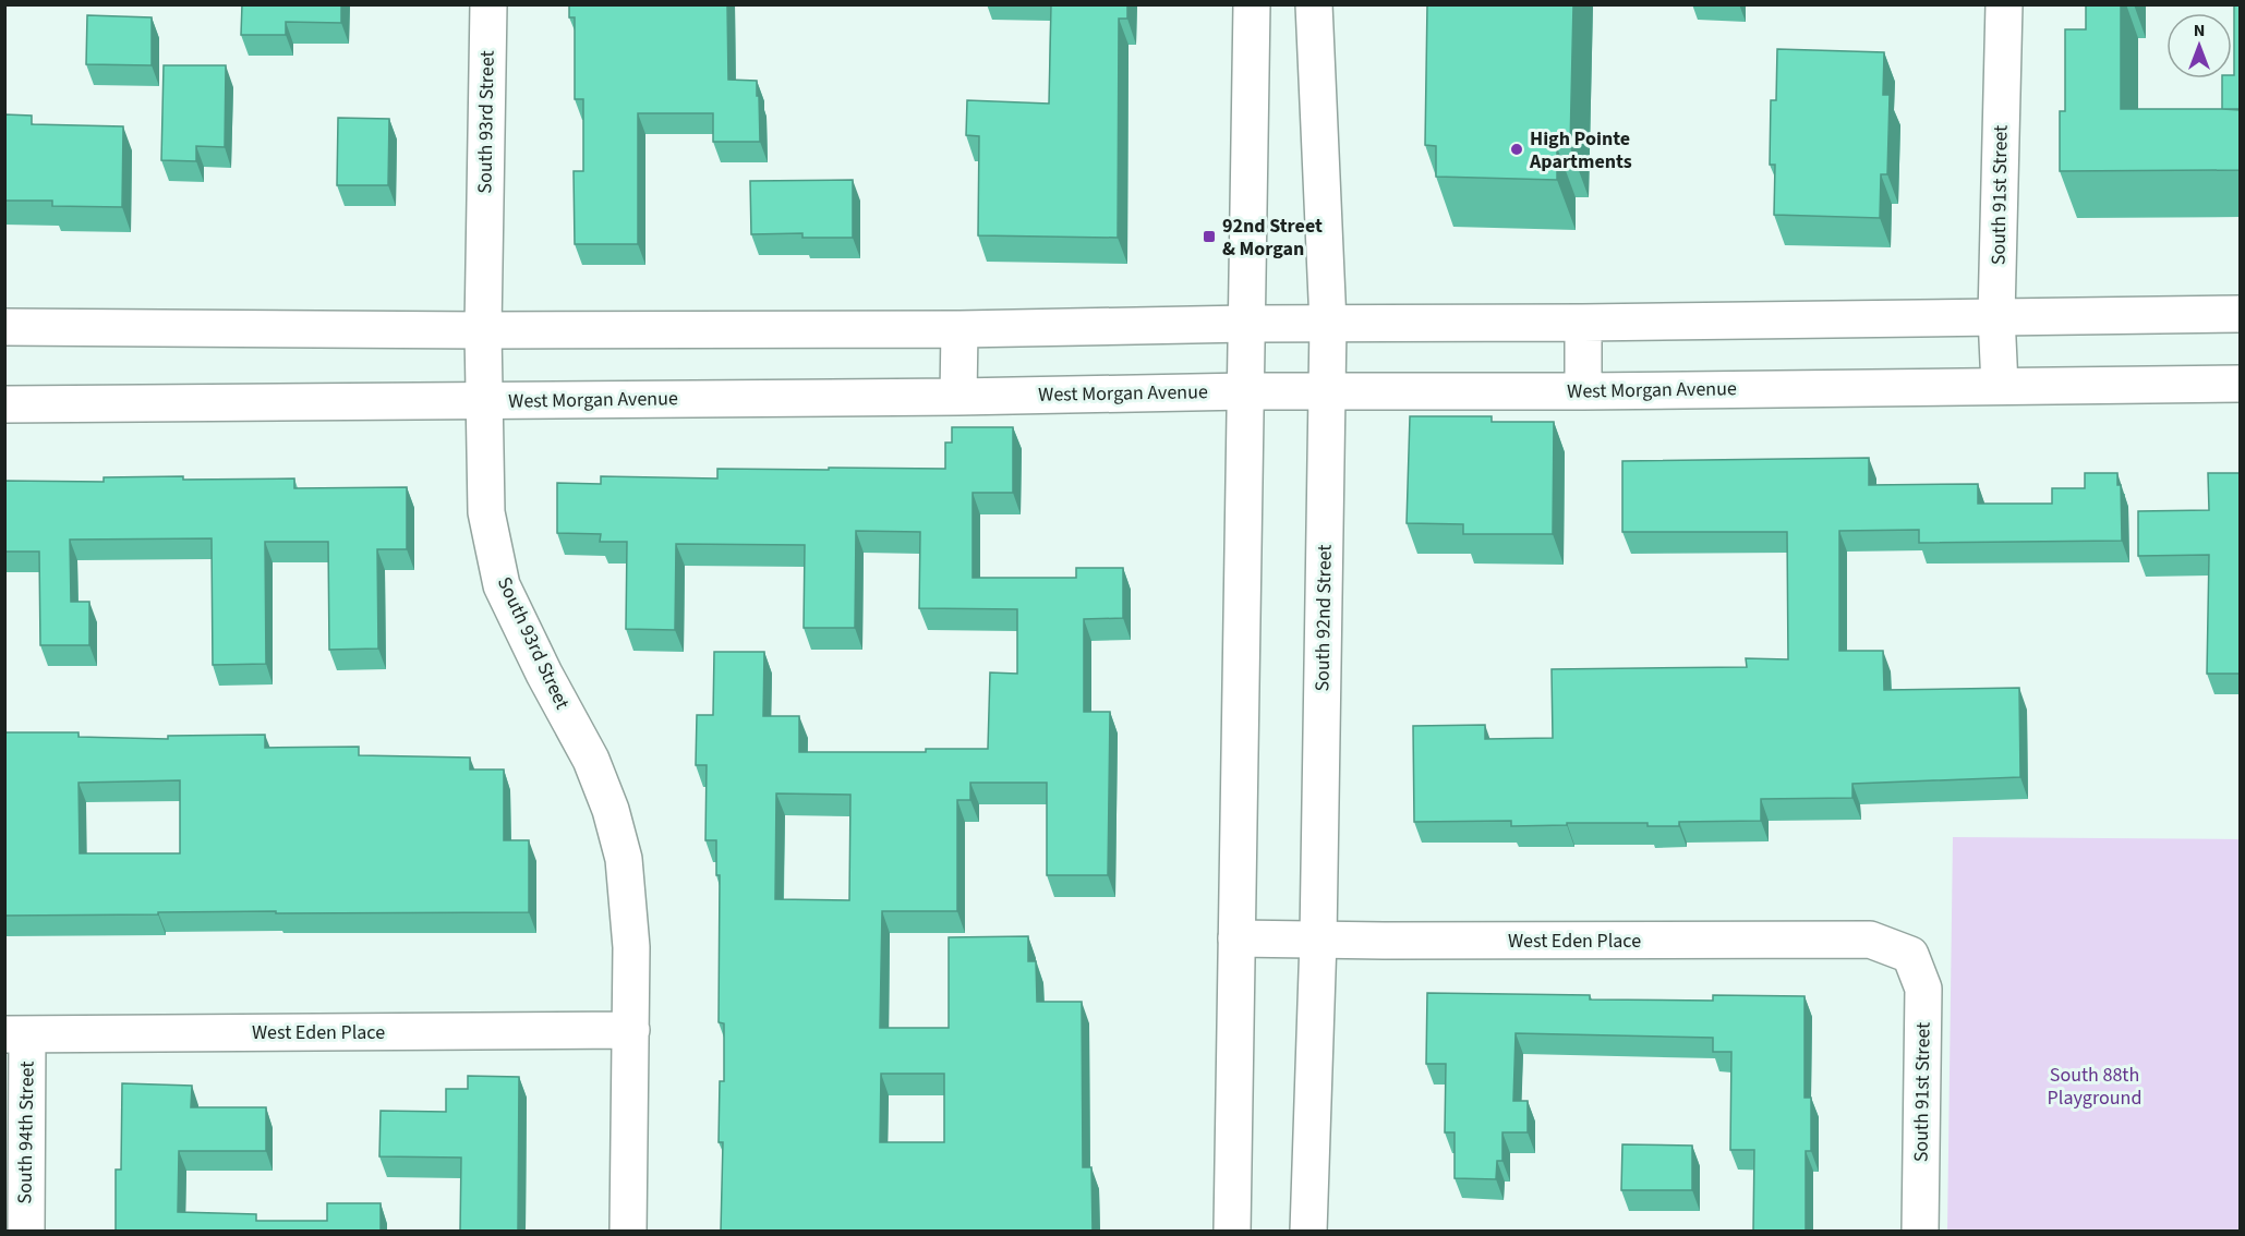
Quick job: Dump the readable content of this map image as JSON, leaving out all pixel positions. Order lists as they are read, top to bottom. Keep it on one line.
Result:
{"streets":{"street":["South 93rd Street","South 91st Street","West Morgan Avenue","South 92nd Street","West Eden Place","South 94th Street"]},"crossings":[["South 93rd Street","West Morgan Avenue"],["South 93rd Street","West Eden Place"],["South 91st Street","West Morgan Avenue"],["South 91st Street","West Eden Place"],["West Morgan Avenue","South 92nd Street"],["South 92nd Street","West Eden Place"],["West Eden Place","South 94th Street"]],"parks":["South 88th Playground"],"places":{"other":["High Pointe Apartments"],"transit":["92nd Street & Morgan"]},"north":"top"}
